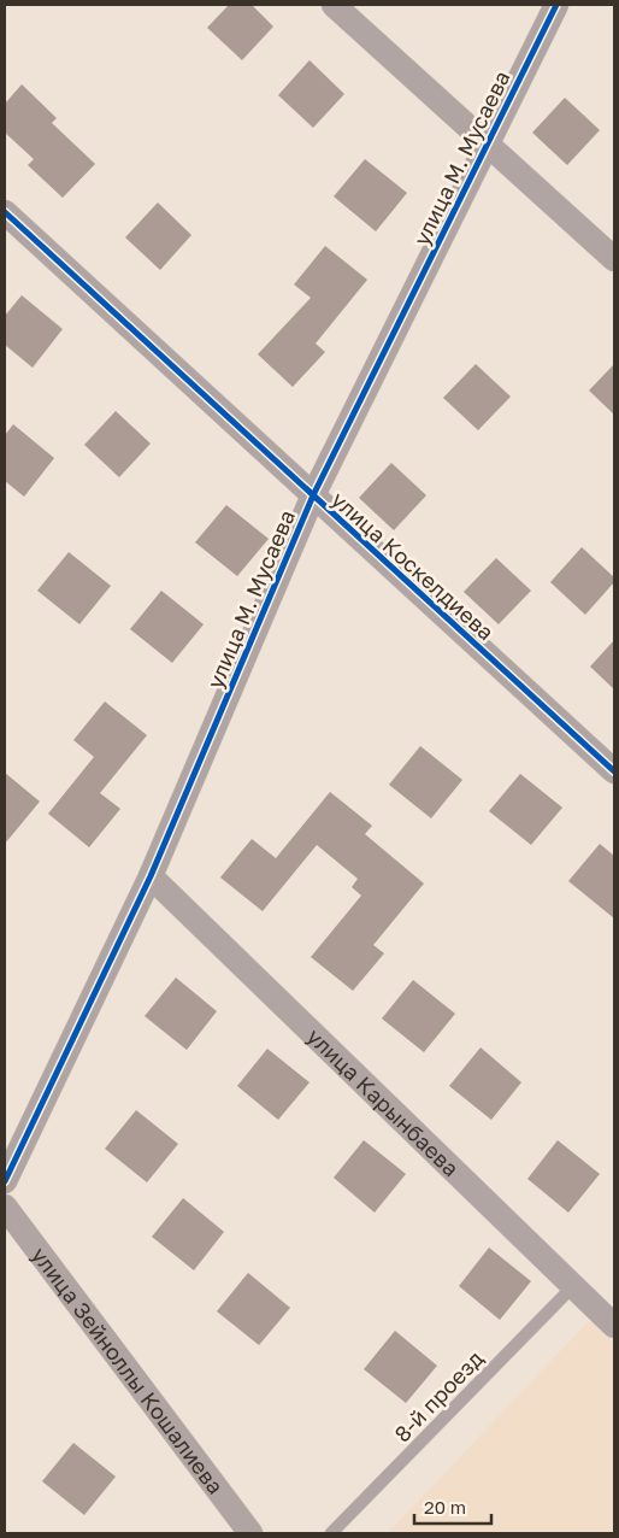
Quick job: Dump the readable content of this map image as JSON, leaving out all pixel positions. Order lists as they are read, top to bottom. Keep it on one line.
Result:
{"streets":{"street":["улица М. Мусаева","улица Коскелдиева","улица Карынбаева","улица Зейноллы Кошалиева"],"lane":["8-й проезд"]},"crossings":[["улица М. Мусаева","улица Коскелдиева"],["улица М. Мусаева","улица Карынбаева"],["улица Карынбаева","8-й проезд"]],"scale_bar":"20 m"}
